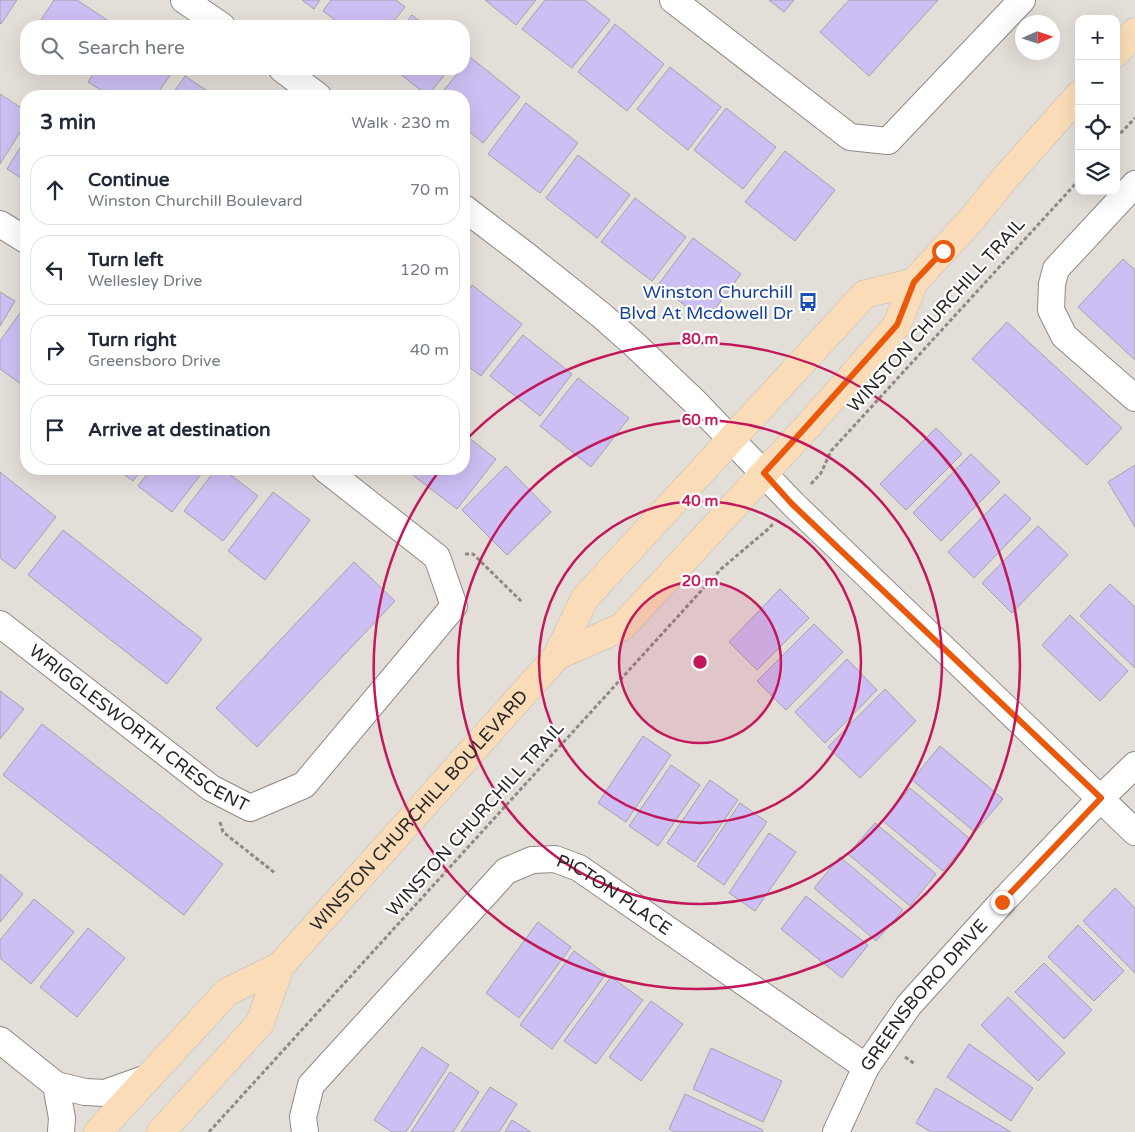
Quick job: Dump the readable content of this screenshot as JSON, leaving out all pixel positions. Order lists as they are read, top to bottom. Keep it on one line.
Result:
{"streets":{"main road":["WINSTON CHURCHILL BOULEVARD"],"street":["WRIGGLESWORTH CRESCENT","PICTON PLACE","GREENSBORO DRIVE"],"path":["WINSTON CHURCHILL TRAIL"]},"crossings":[["PICTON PLACE","GREENSBORO DRIVE"]],"places":{"bus stop":["Winston Churchill Blvd At Mcdowell Dr"]},"north":"right","page":{"map_buttons":["+","−"],"search":"Search here","heading":["3 min","Walk · 230 m"],"list":[["Continue","Winston Churchill Boulevard","70 m"],["Turn left","Wellesley Drive","120 m"],["Turn right","Greensboro Drive","40 m"],"Arrive at destination"]},"rings":["80 m","60 m","40 m","20 m"]}
